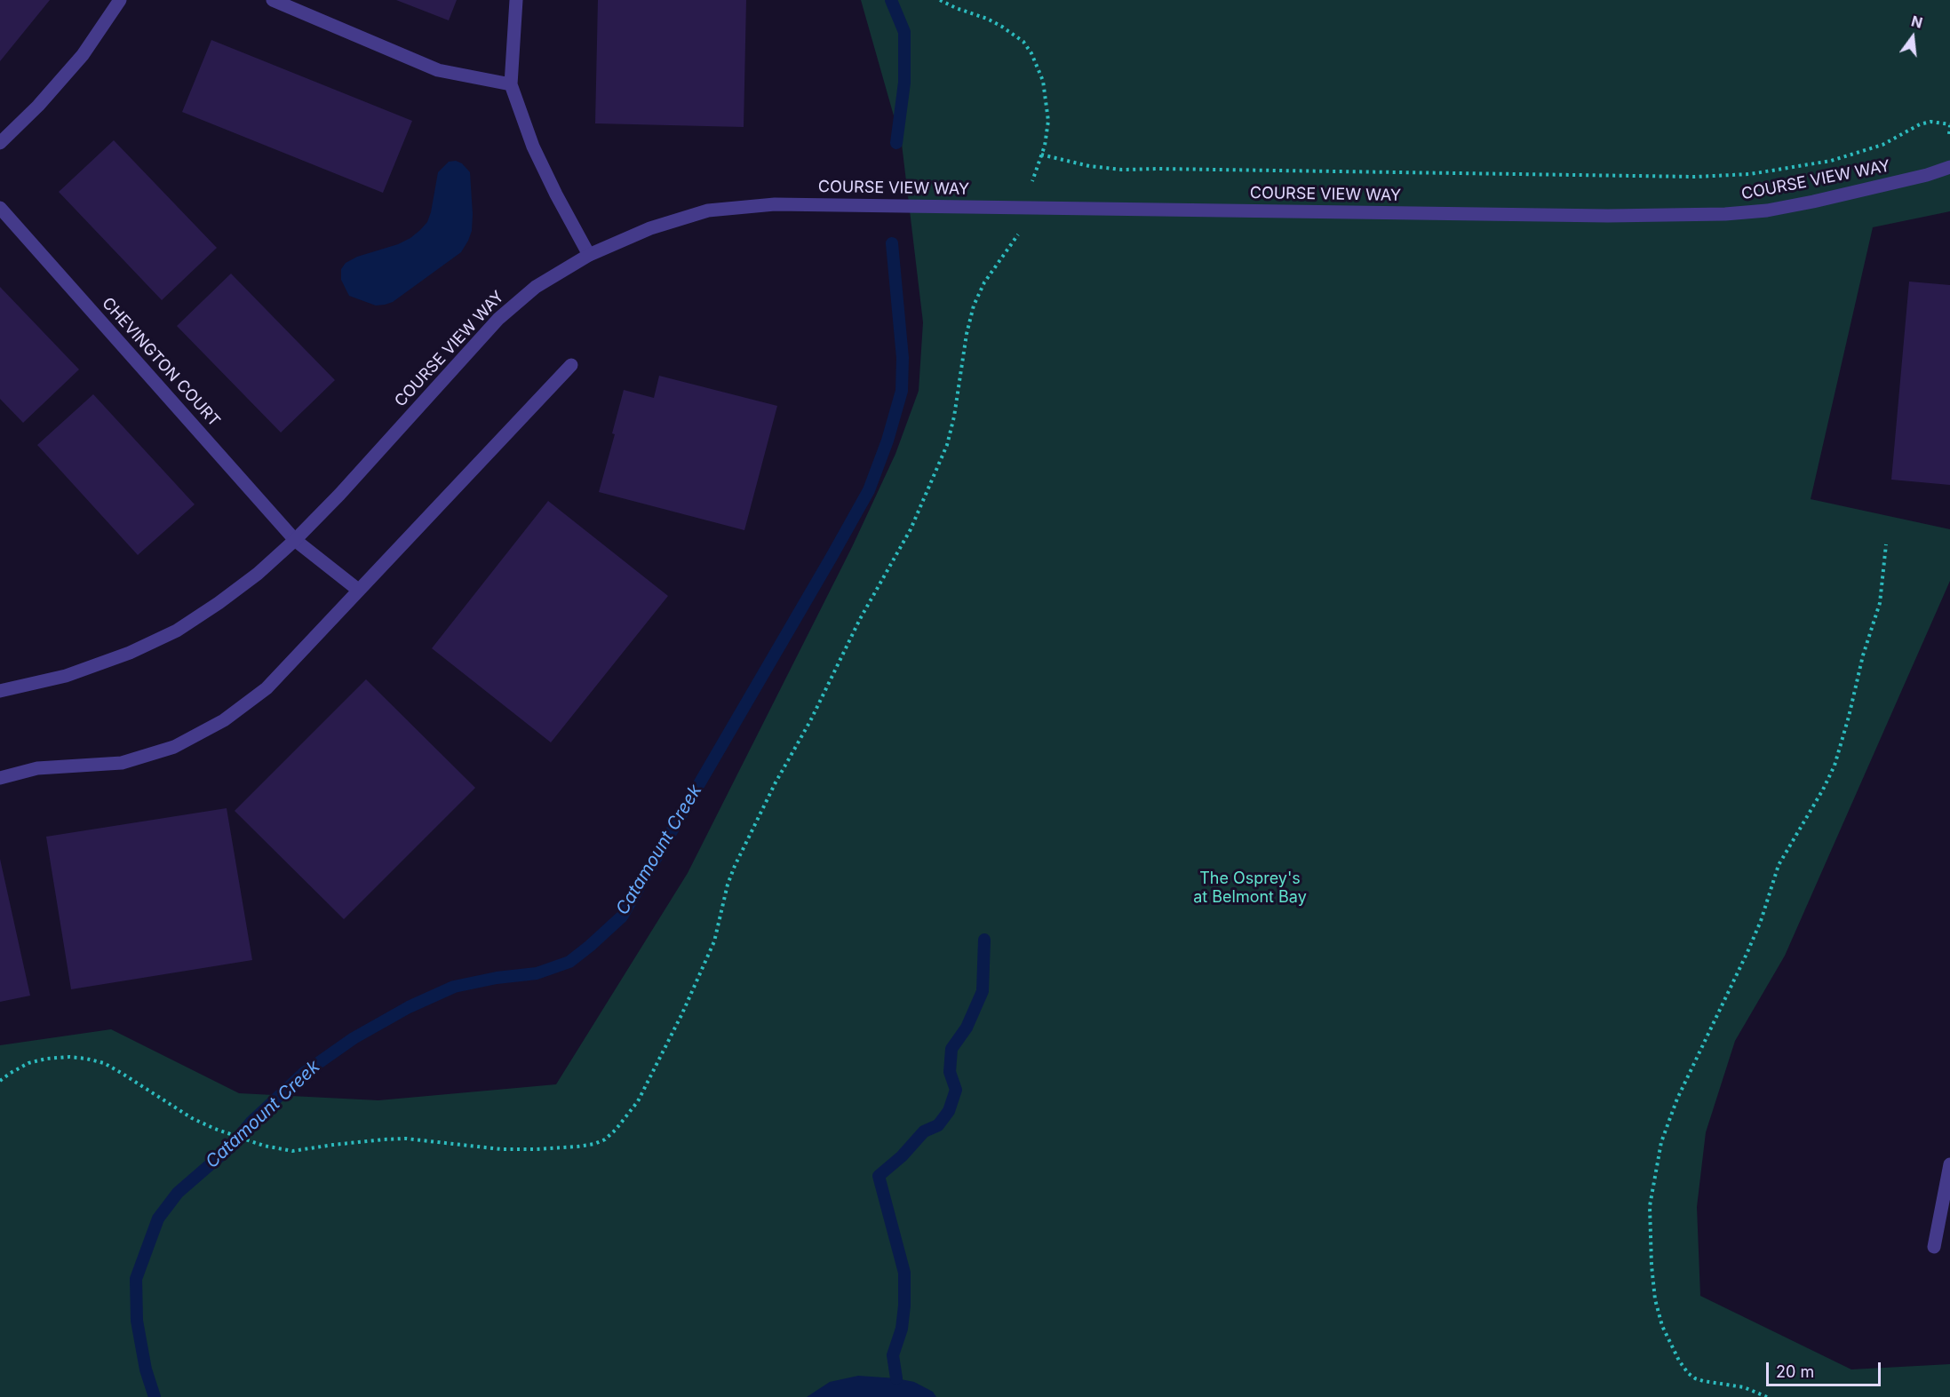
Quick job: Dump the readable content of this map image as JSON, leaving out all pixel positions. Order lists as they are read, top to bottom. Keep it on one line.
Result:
{"streets":{"street":["COURSE VIEW WAY","CHEVINGTON COURT"]},"crossings":[["COURSE VIEW WAY","CHEVINGTON COURT"]],"water":["Catamount Creek"],"parks":["The Osprey's at Belmont Bay"],"scale_bar":"20 m","north":"top"}
